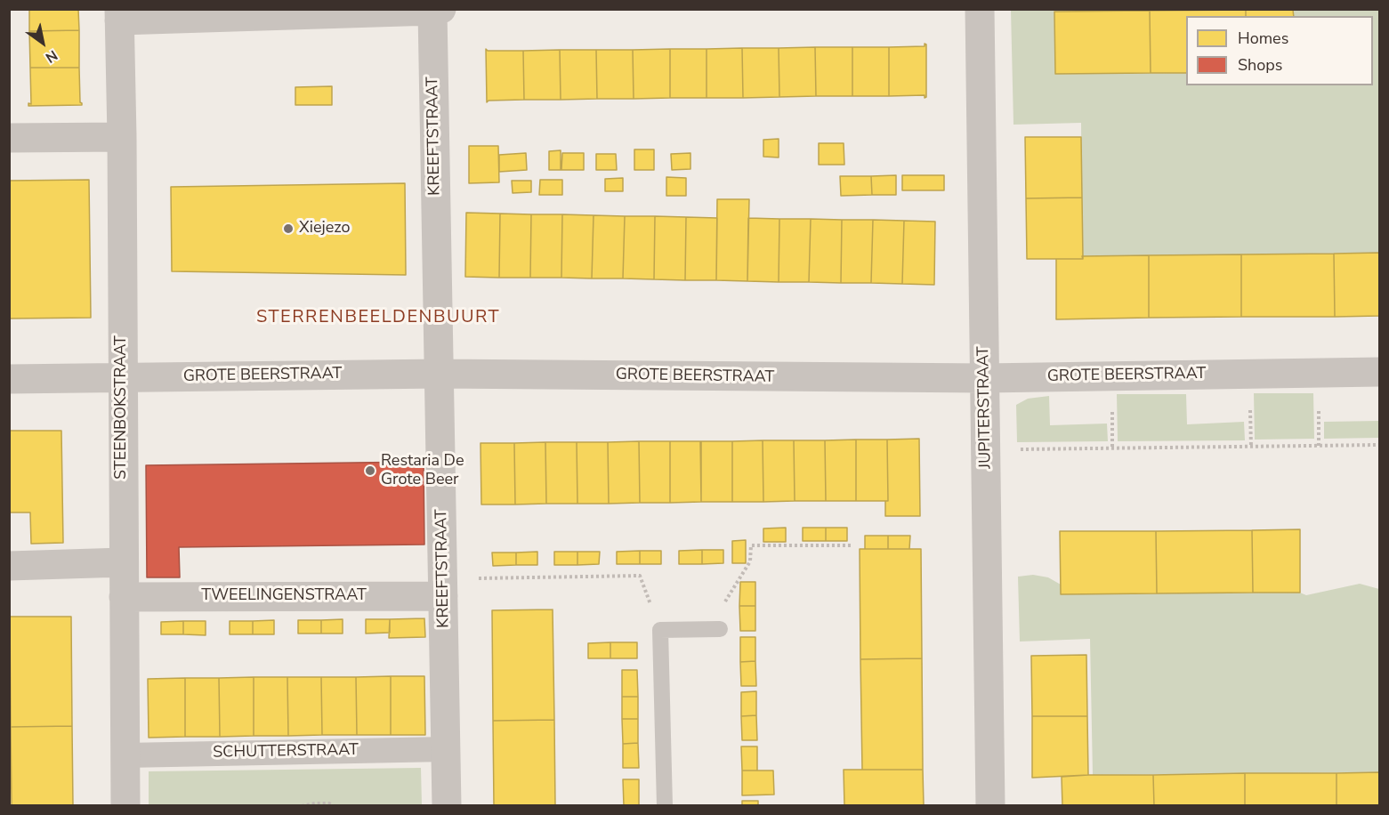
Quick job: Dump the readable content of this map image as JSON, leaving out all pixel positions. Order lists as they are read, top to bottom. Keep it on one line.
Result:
{"streets":{"street":["KREEFTSTRAAT","GROTE BEERSTRAAT","STEENBOKSTRAAT","JUPITERSTRAAT","TWEELINGENSTRAAT","SCHUTTERSTRAAT"]},"crossings":[["KREEFTSTRAAT","GROTE BEERSTRAAT"],["KREEFTSTRAAT","TWEELINGENSTRAAT"],["KREEFTSTRAAT","SCHUTTERSTRAAT"],["GROTE BEERSTRAAT","STEENBOKSTRAAT"],["GROTE BEERSTRAAT","JUPITERSTRAAT"],["STEENBOKSTRAAT","TWEELINGENSTRAAT"],["STEENBOKSTRAAT","SCHUTTERSTRAAT"]],"districts":["STERRENBEELDENBUURT"],"places":["Xiejezo","Restaria De Grote Beer"],"legend":["Homes","Shops"],"north":"bottom right"}
